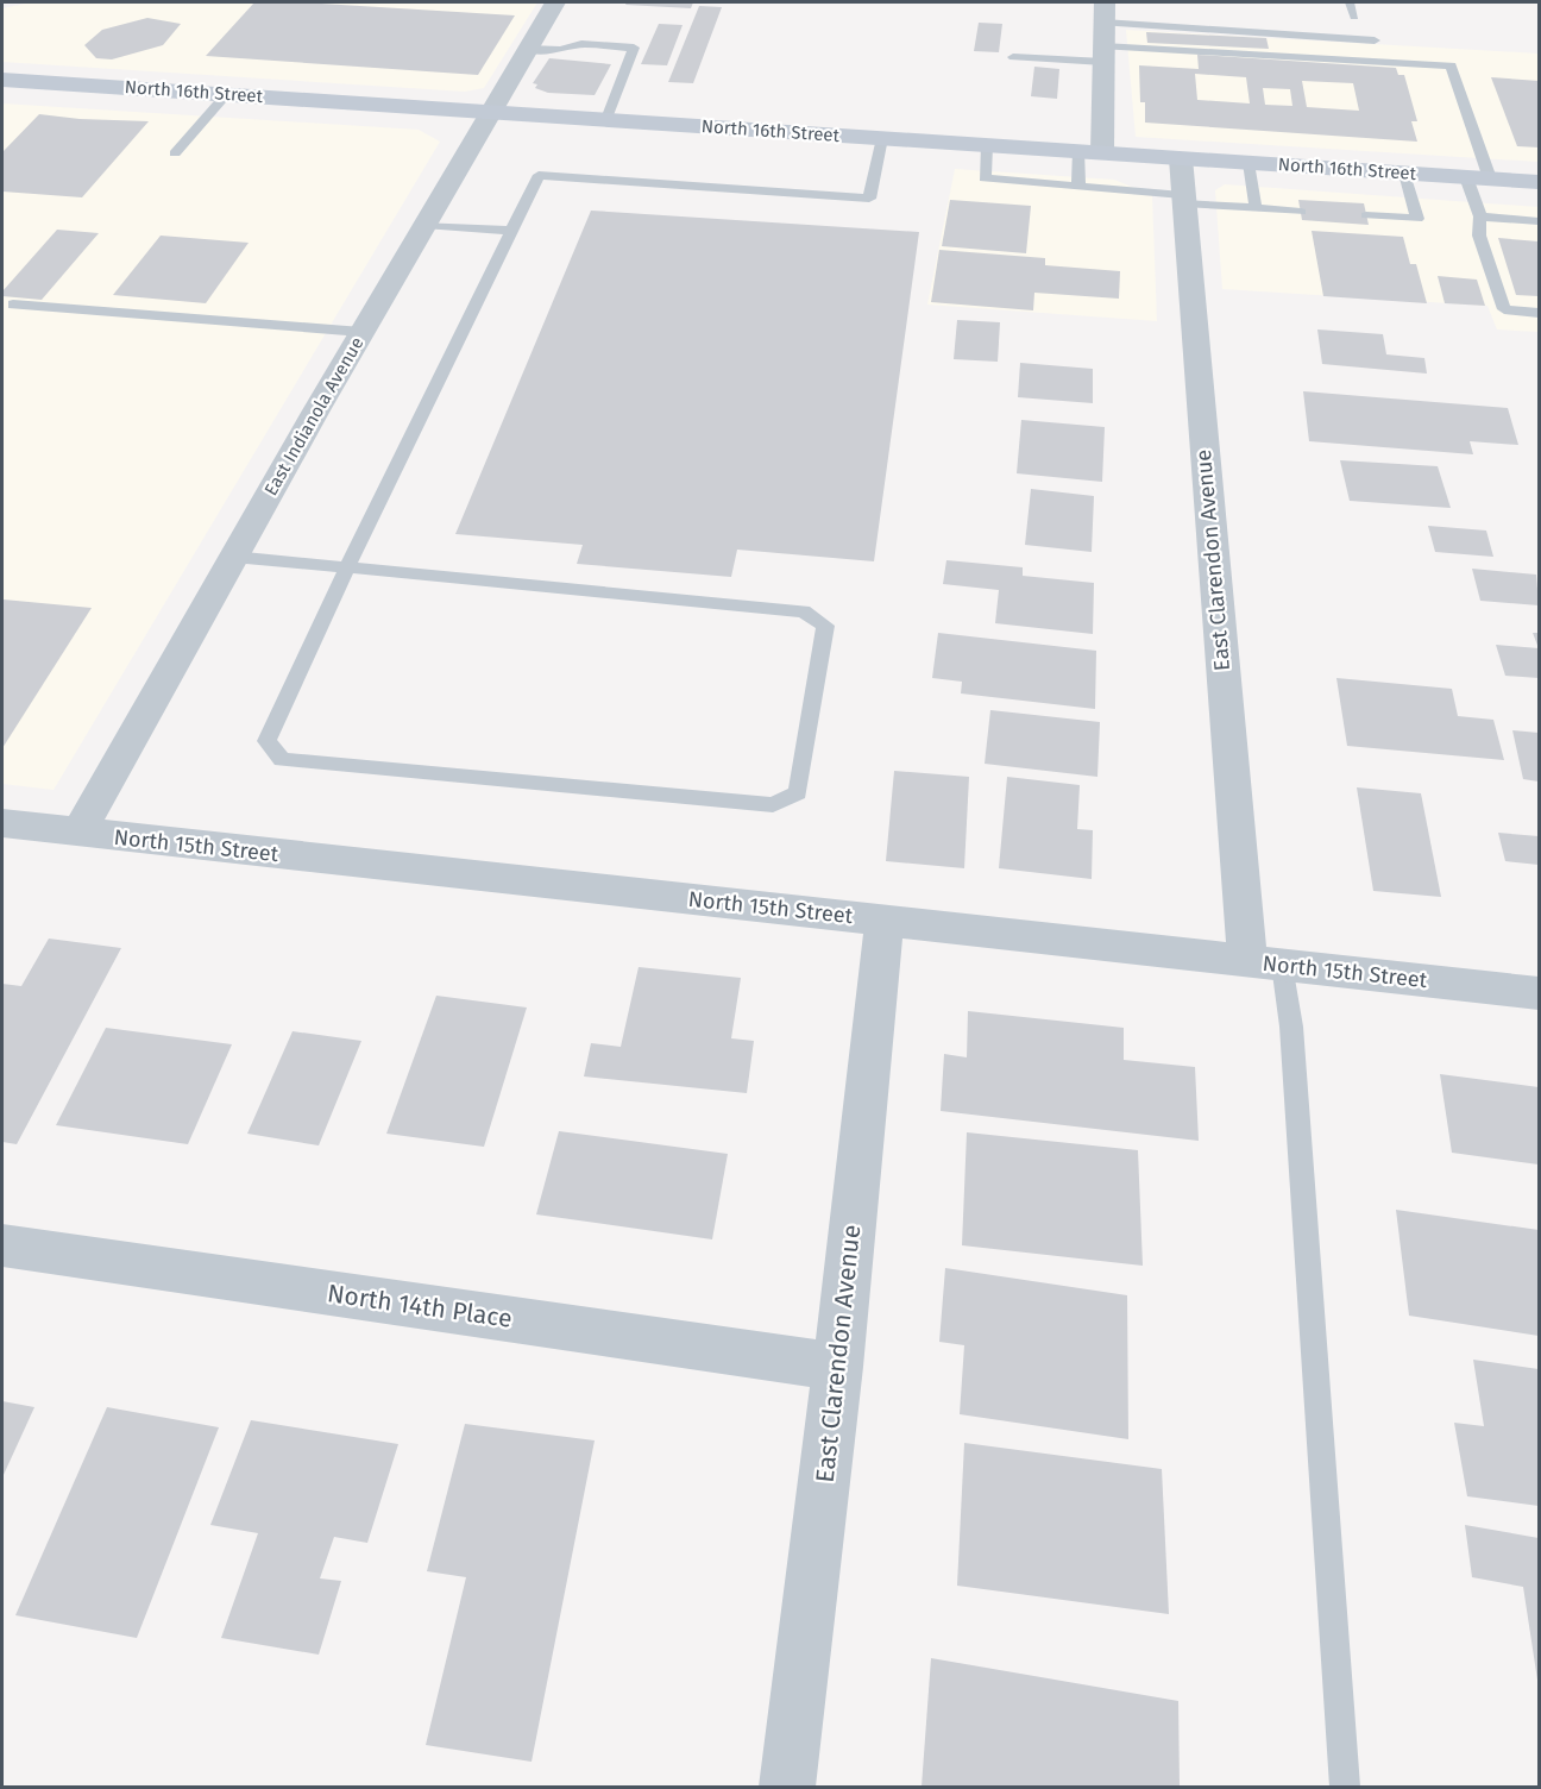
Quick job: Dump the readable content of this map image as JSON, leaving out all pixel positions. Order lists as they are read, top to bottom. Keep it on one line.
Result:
{"streets":{"main road":["North 16th Street"],"street":["East Indianola Avenue","East Clarendon Avenue","North 15th Street","North 14th Place"]},"crossings":[["North 16th Street","East Indianola Avenue"],["North 16th Street","East Clarendon Avenue"],["East Indianola Avenue","North 15th Street"],["East Clarendon Avenue","North 15th Street"],["East Clarendon Avenue","North 14th Place"]]}
